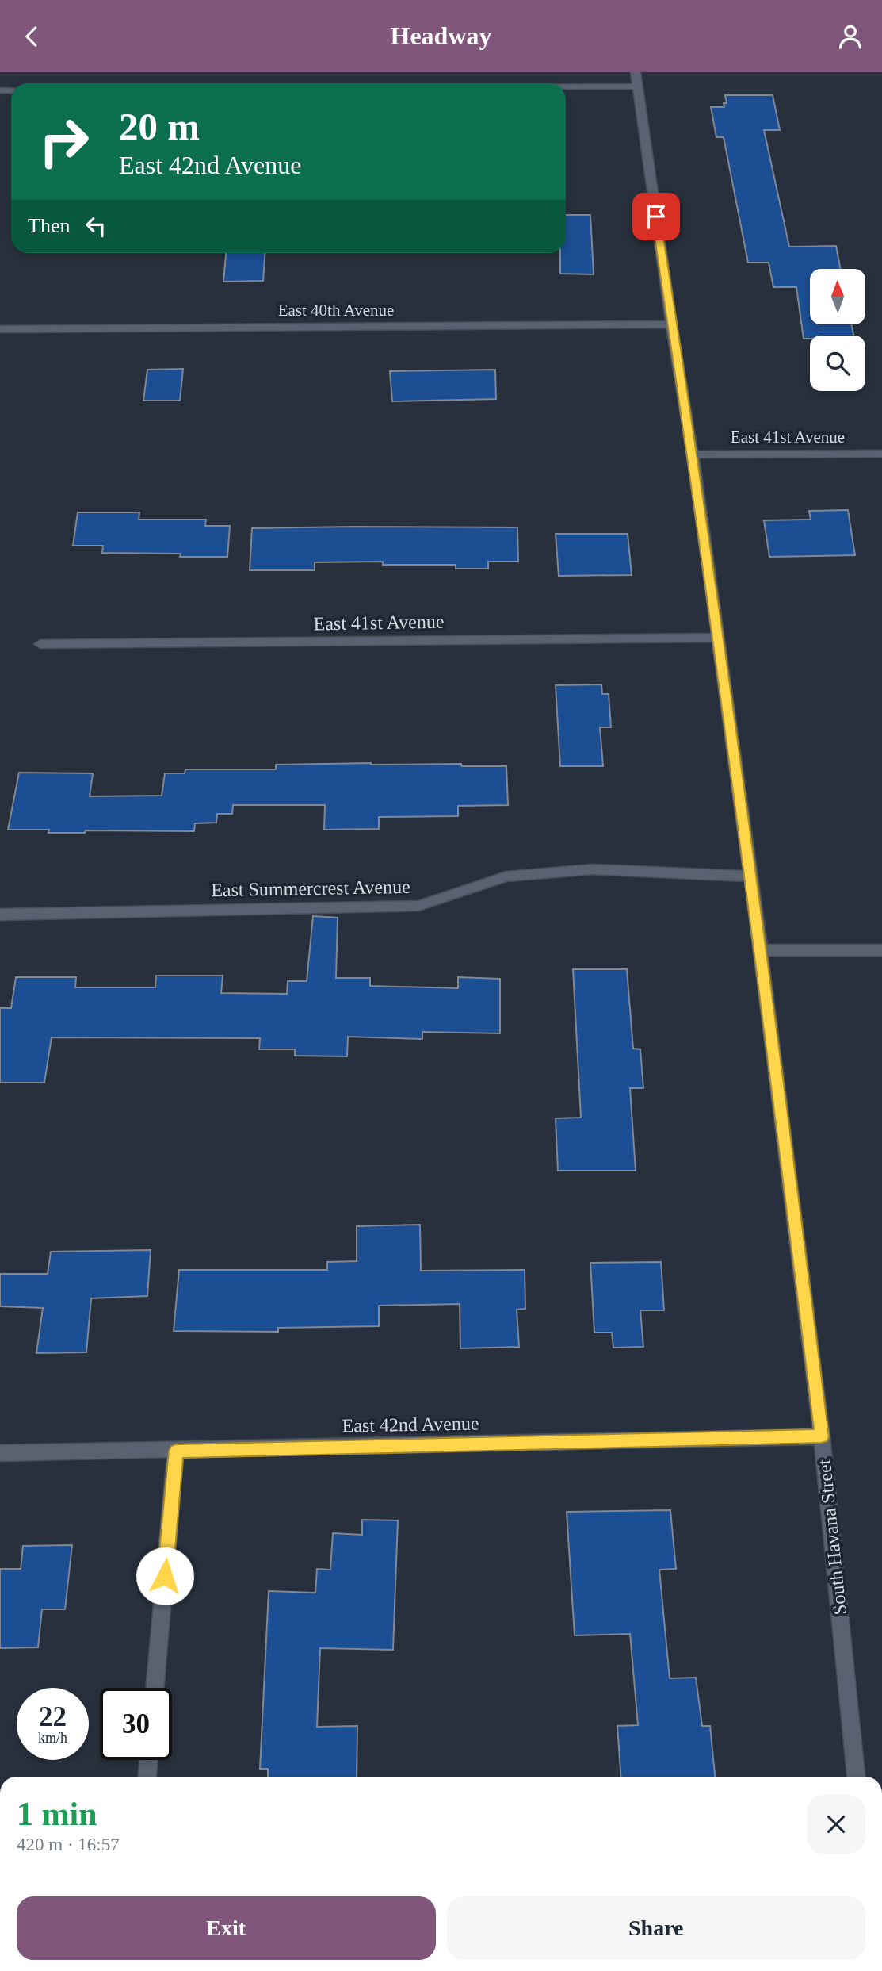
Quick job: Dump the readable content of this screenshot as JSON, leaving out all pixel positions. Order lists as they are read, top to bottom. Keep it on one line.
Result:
{"streets":{"street":["East 40th Avenue","East 41st Avenue","East Summercrest Avenue","East 42nd Avenue","South Havana Street"]},"crossings":[["East 40th Avenue","South Havana Street"],["East 41st Avenue","South Havana Street"],["East Summercrest Avenue","South Havana Street"],["East 42nd Avenue","South Havana Street"]],"north":"top","page":{"header":"Headway","turn":["20 m","East 42nd Avenue"],"then":"Then","speed":"22 km/h","limit":"30","heading":["1 min","420 m · 16:57"],"buttons":["Exit","Share"]}}
